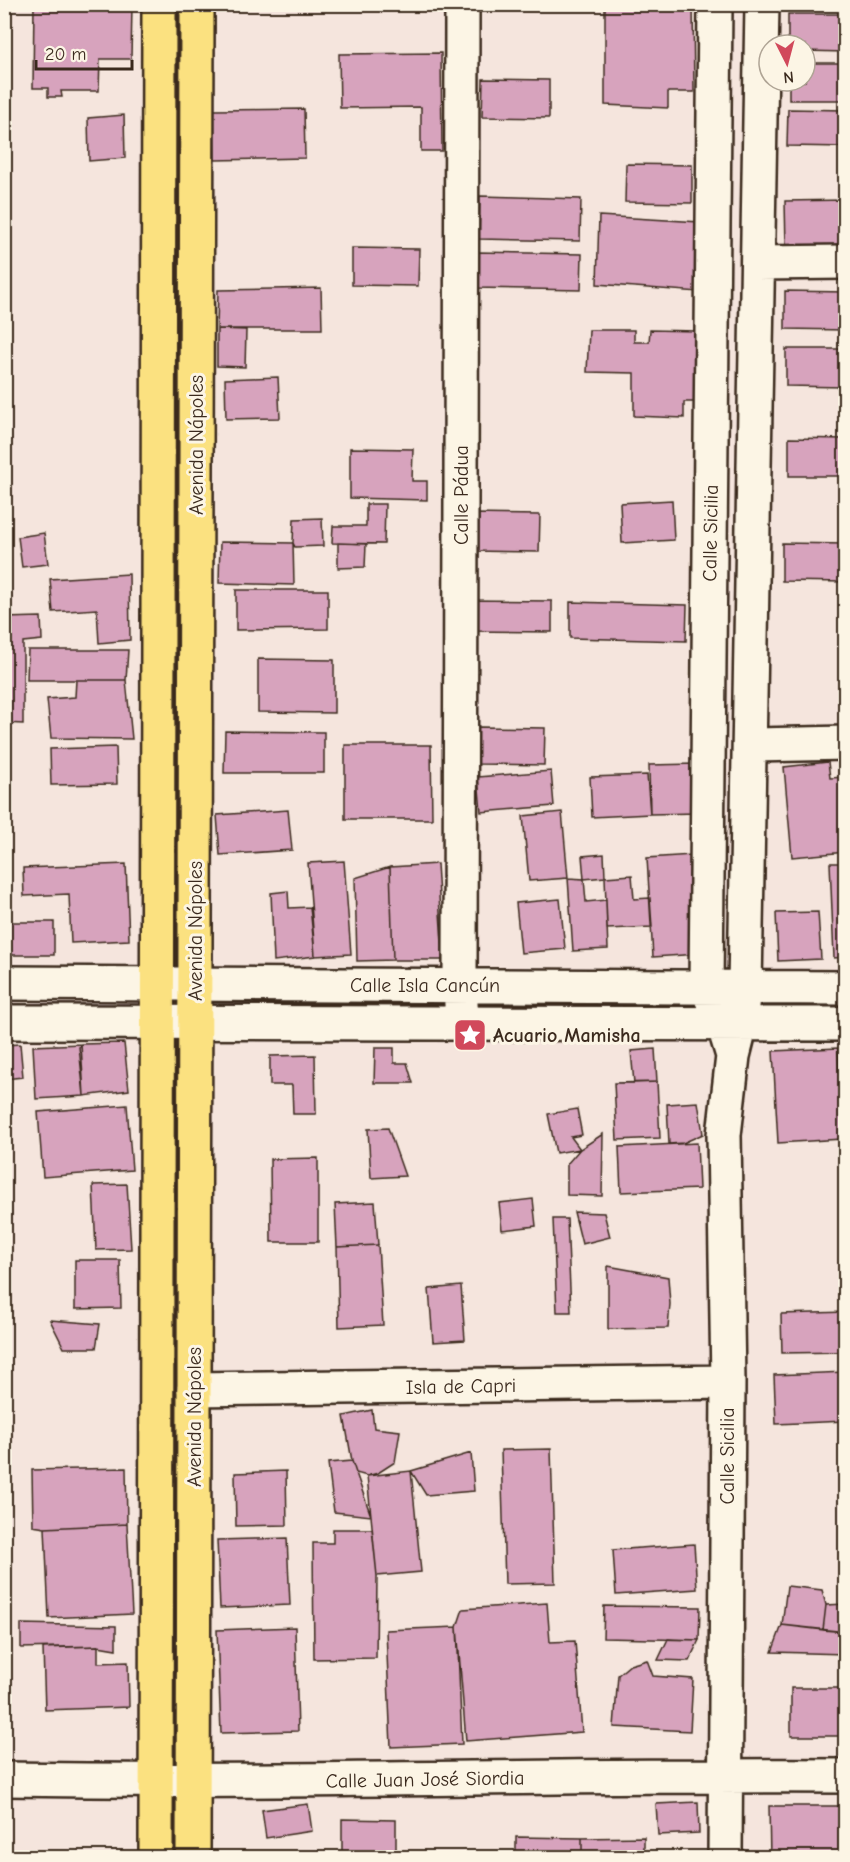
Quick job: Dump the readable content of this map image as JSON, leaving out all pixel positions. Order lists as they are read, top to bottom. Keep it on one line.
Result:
{"streets":{"main road":["Avenida Nápoles"],"street":["Calle Pádua","Calle Sicilia","Calle Isla Cancún","Isla de Capri","Calle Juan José Siordia"]},"crossings":[["Avenida Nápoles","Calle Isla Cancún"],["Avenida Nápoles","Isla de Capri"],["Avenida Nápoles","Calle Juan José Siordia"],["Calle Pádua","Calle Isla Cancún"],["Calle Sicilia","Calle Isla Cancún"],["Calle Sicilia","Isla de Capri"],["Calle Sicilia","Calle Juan José Siordia"]],"places":{"place":["Acuario Mamisha"]},"scale_bar":"20 m","north":"bottom"}
